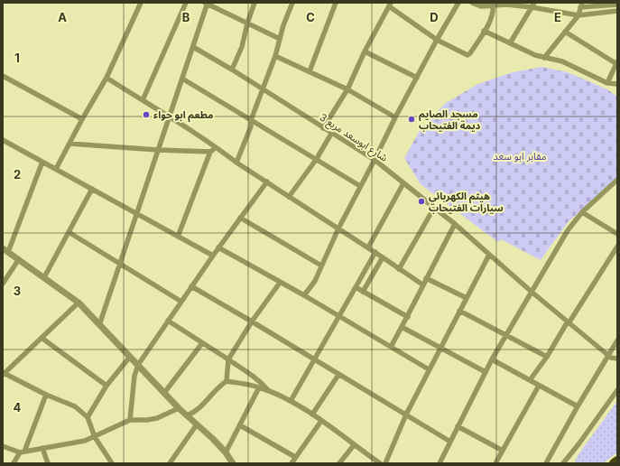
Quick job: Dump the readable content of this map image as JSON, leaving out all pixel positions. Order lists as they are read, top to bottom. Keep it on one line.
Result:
{"streets":{"street":["شارع ابوسعد مربع 3"]},"parks":["مقابر ابو سعد"],"places":["مطعم ابو حواء","مسجد الصايم ديمة الفتيحاب","هيثم الكهربائي سيارات الفتيحاب"],"grid":{"columns":["A","B","C","D","E"],"rows":["1","2","3","4"]}}
